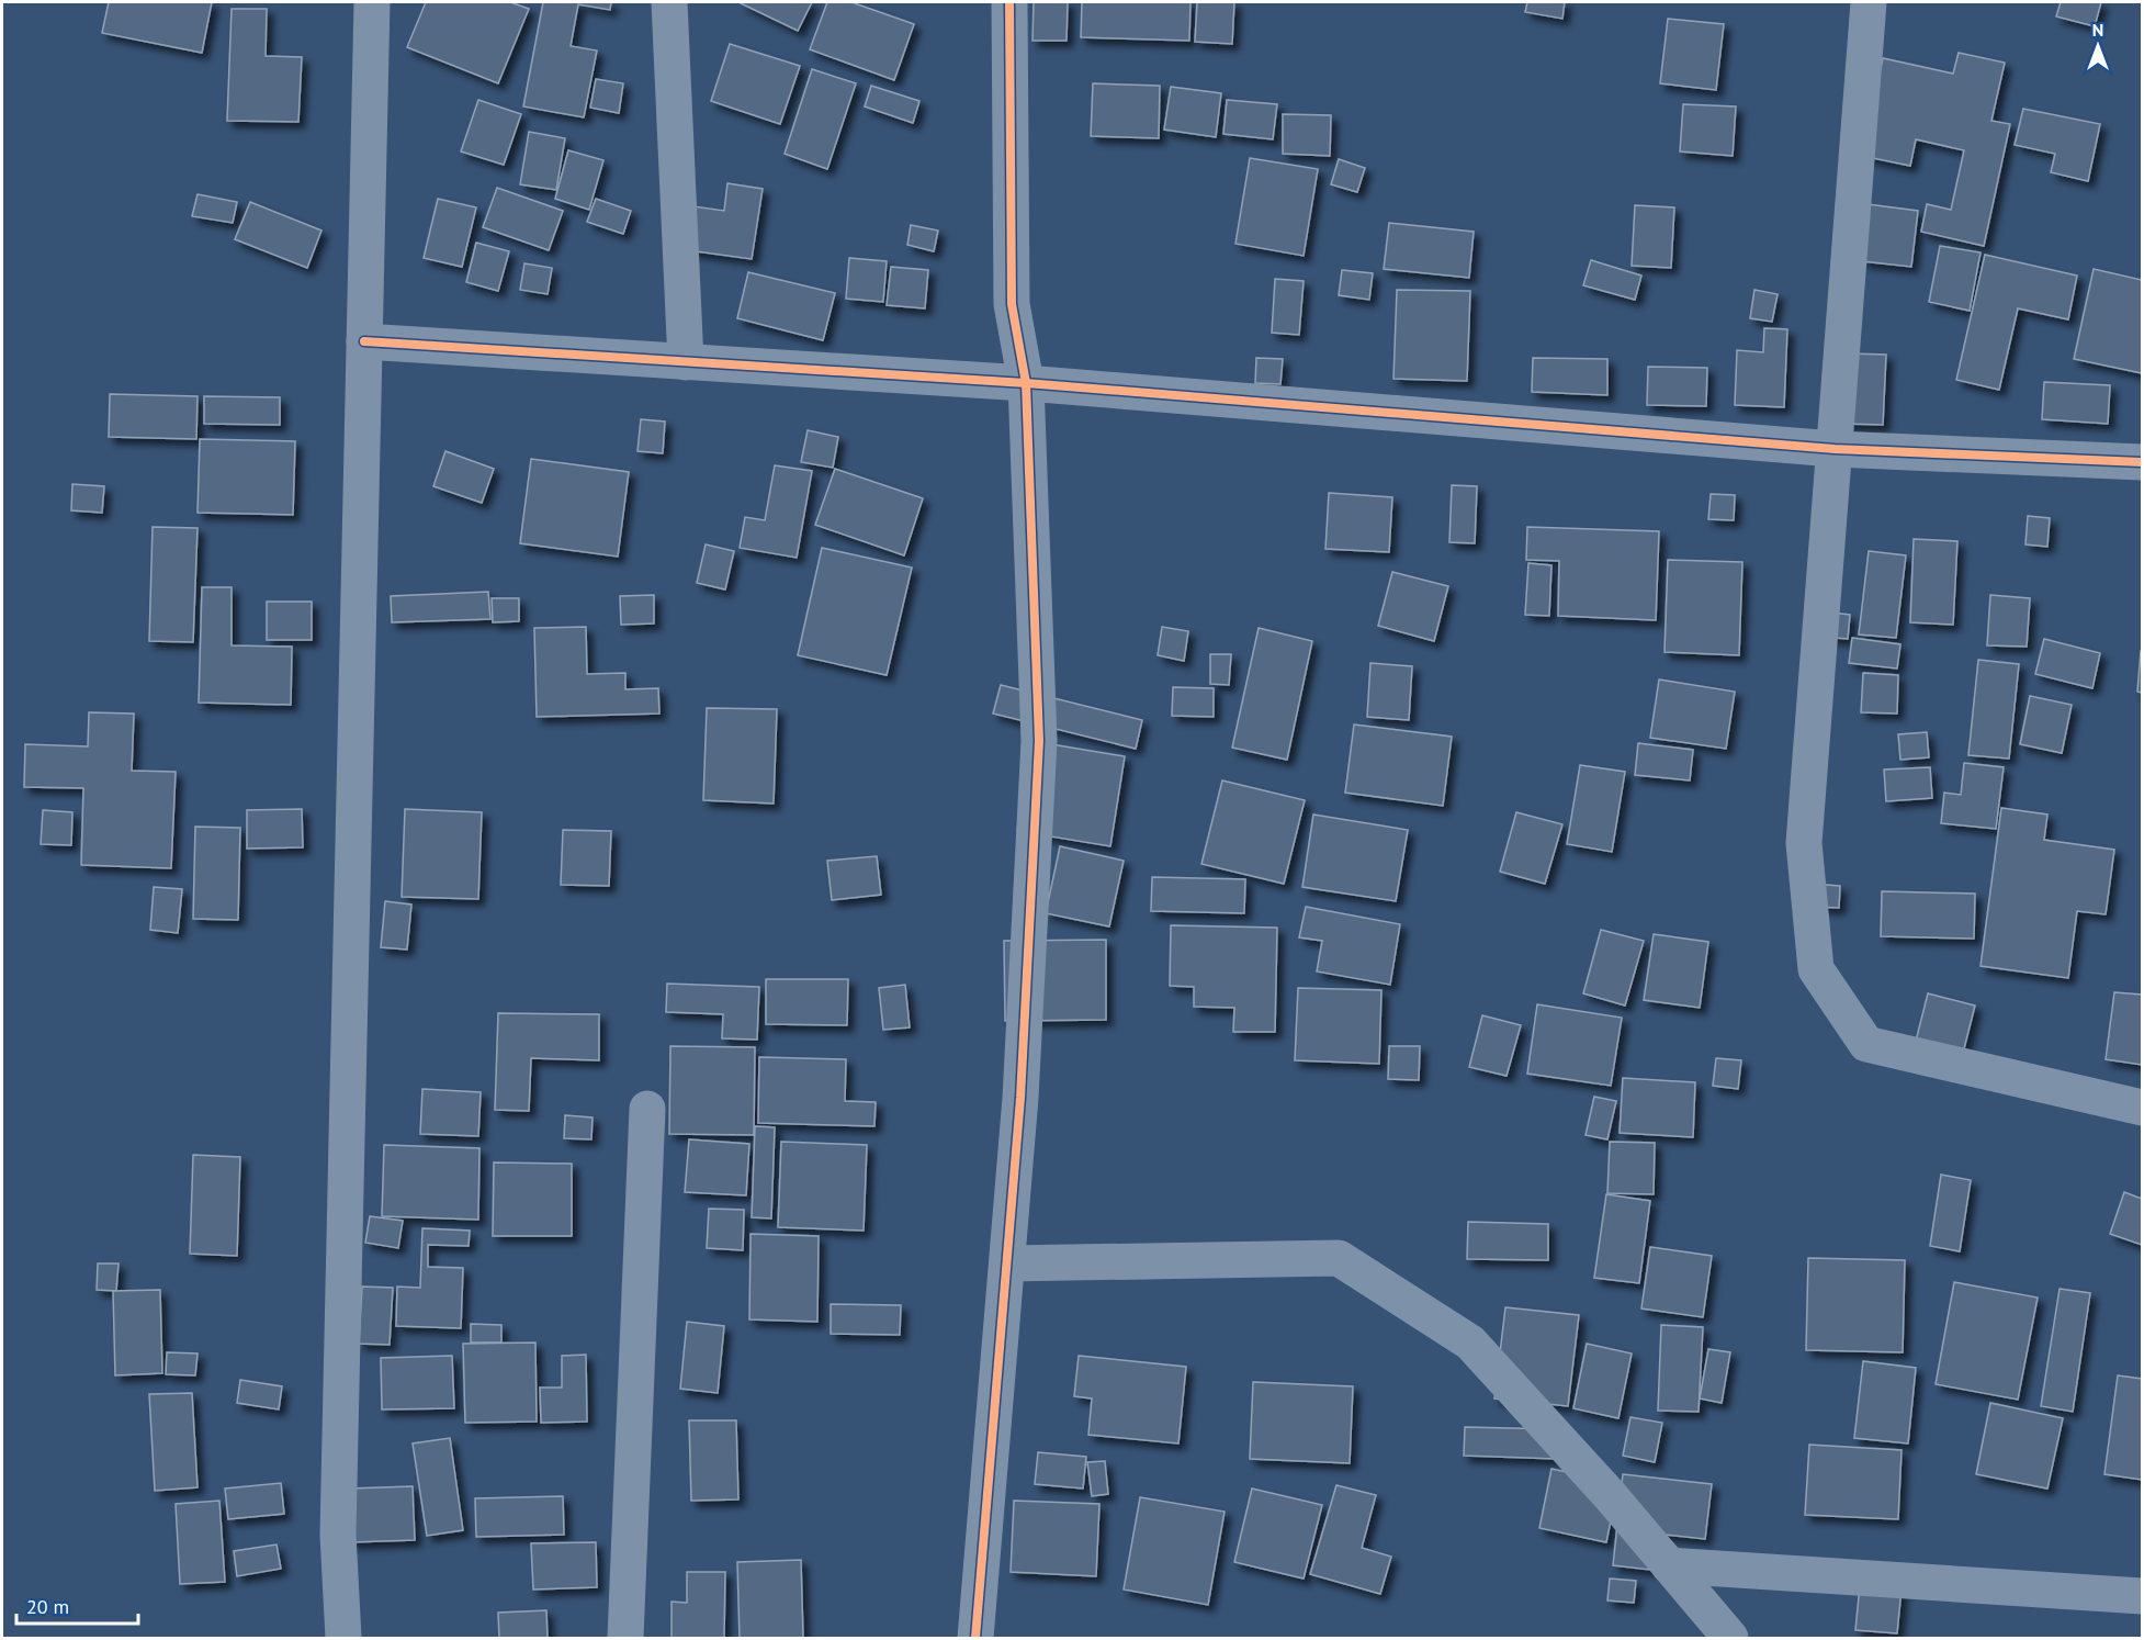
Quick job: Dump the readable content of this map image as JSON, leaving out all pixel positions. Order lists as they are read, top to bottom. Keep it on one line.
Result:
{"scale_bar":"20 m","north":"top"}
